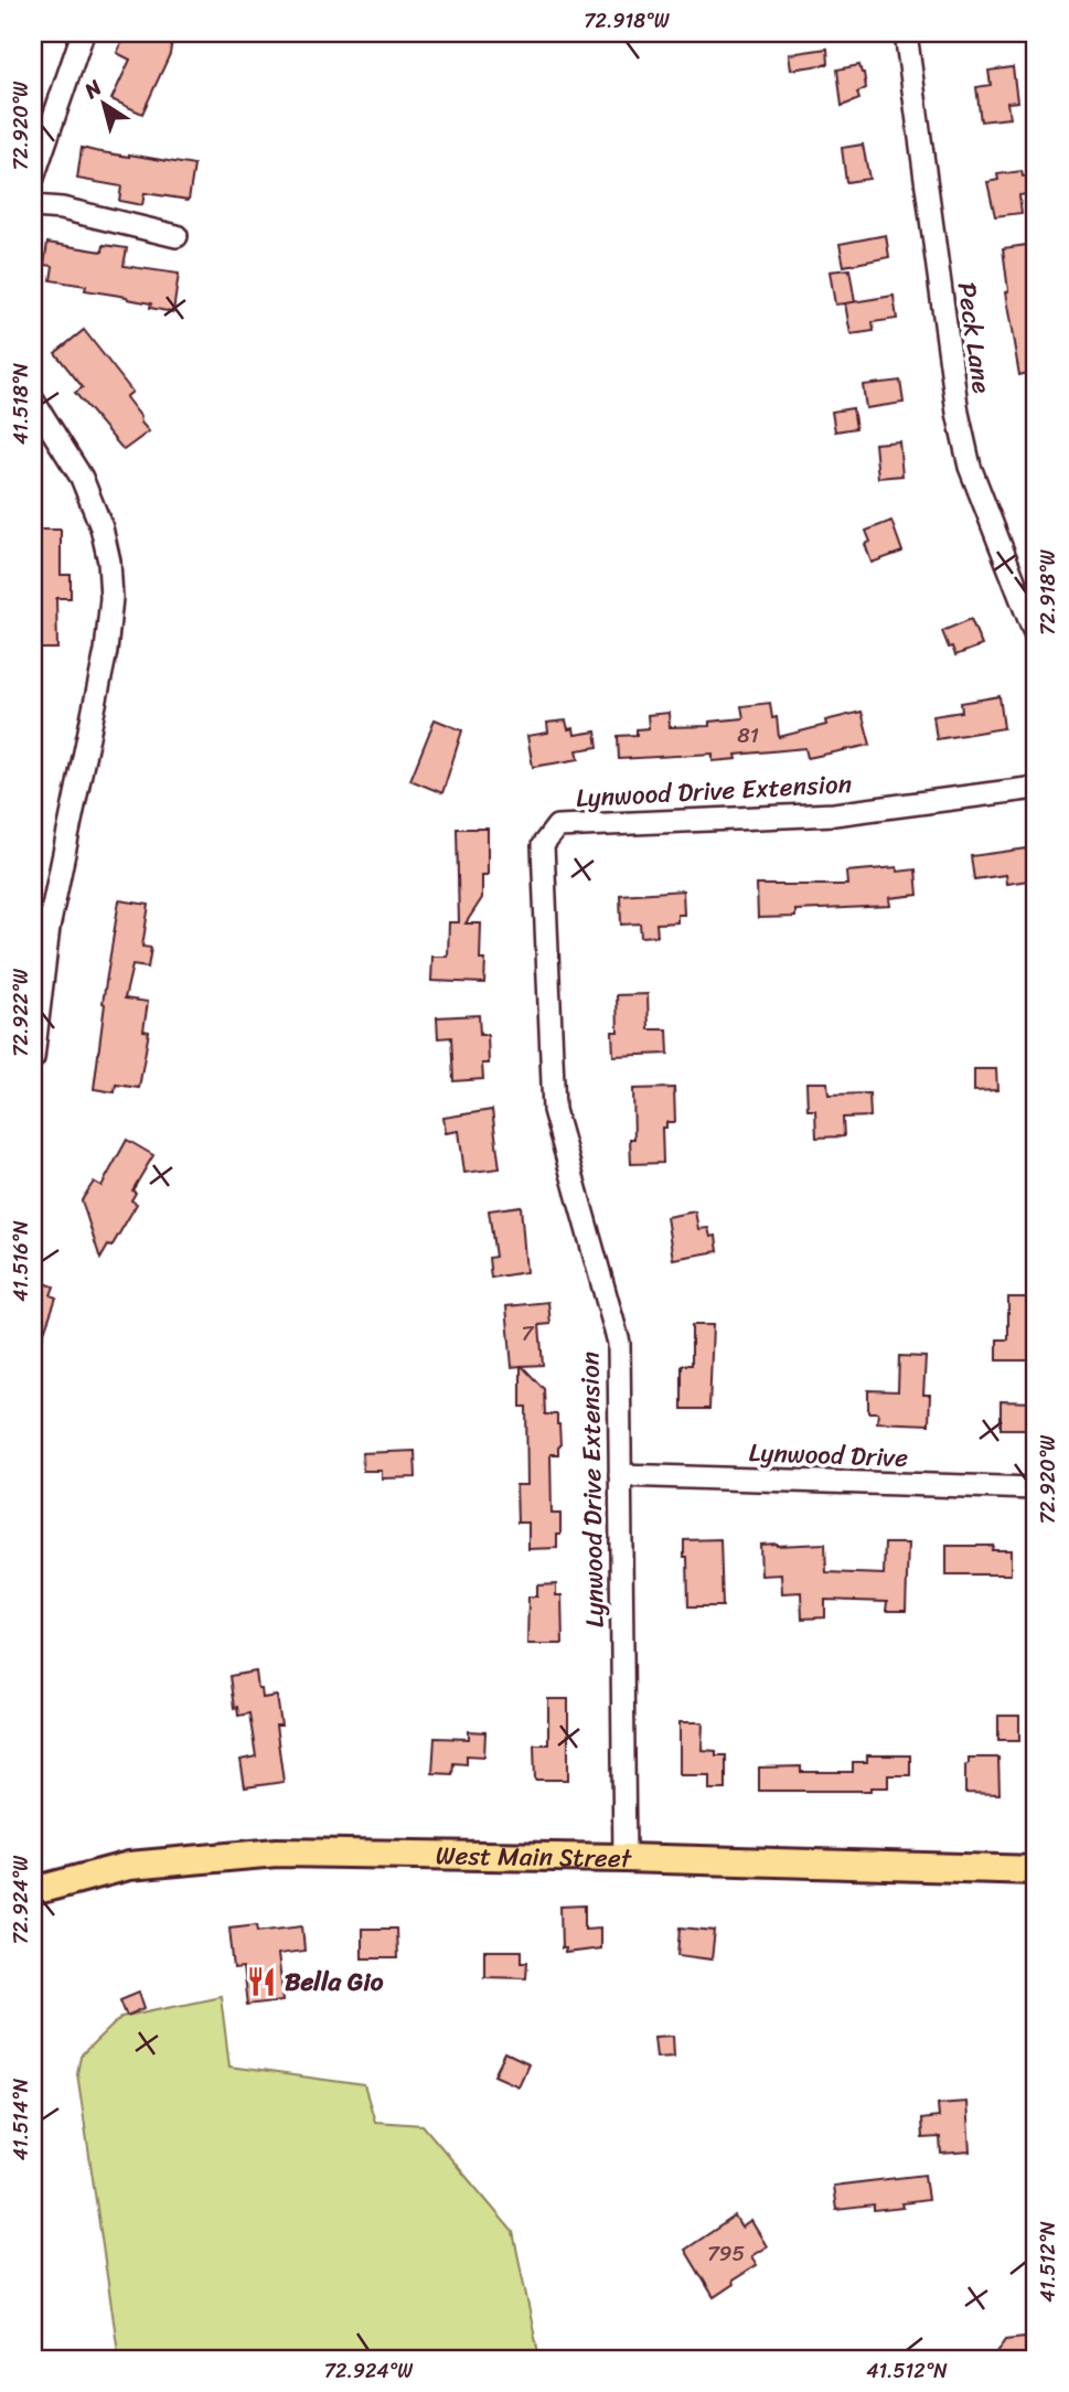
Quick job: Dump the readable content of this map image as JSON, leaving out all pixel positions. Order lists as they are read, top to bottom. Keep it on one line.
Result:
{"streets":{"main road":["West Main Street"],"street":["Peck Lane","Lynwood Drive Extension","Lynwood Drive"]},"crossings":[["Lynwood Drive Extension","Lynwood Drive"],["Lynwood Drive Extension","West Main Street"]],"places":{"restaurant":["Bella Gio"]},"house_numbers":["81","7","795"],"north":"top left","coordinates":["72.918°W","72.920°W","41.518°N","72.922°W","41.516°N","72.924°W","41.514°N","41.512°N"]}
